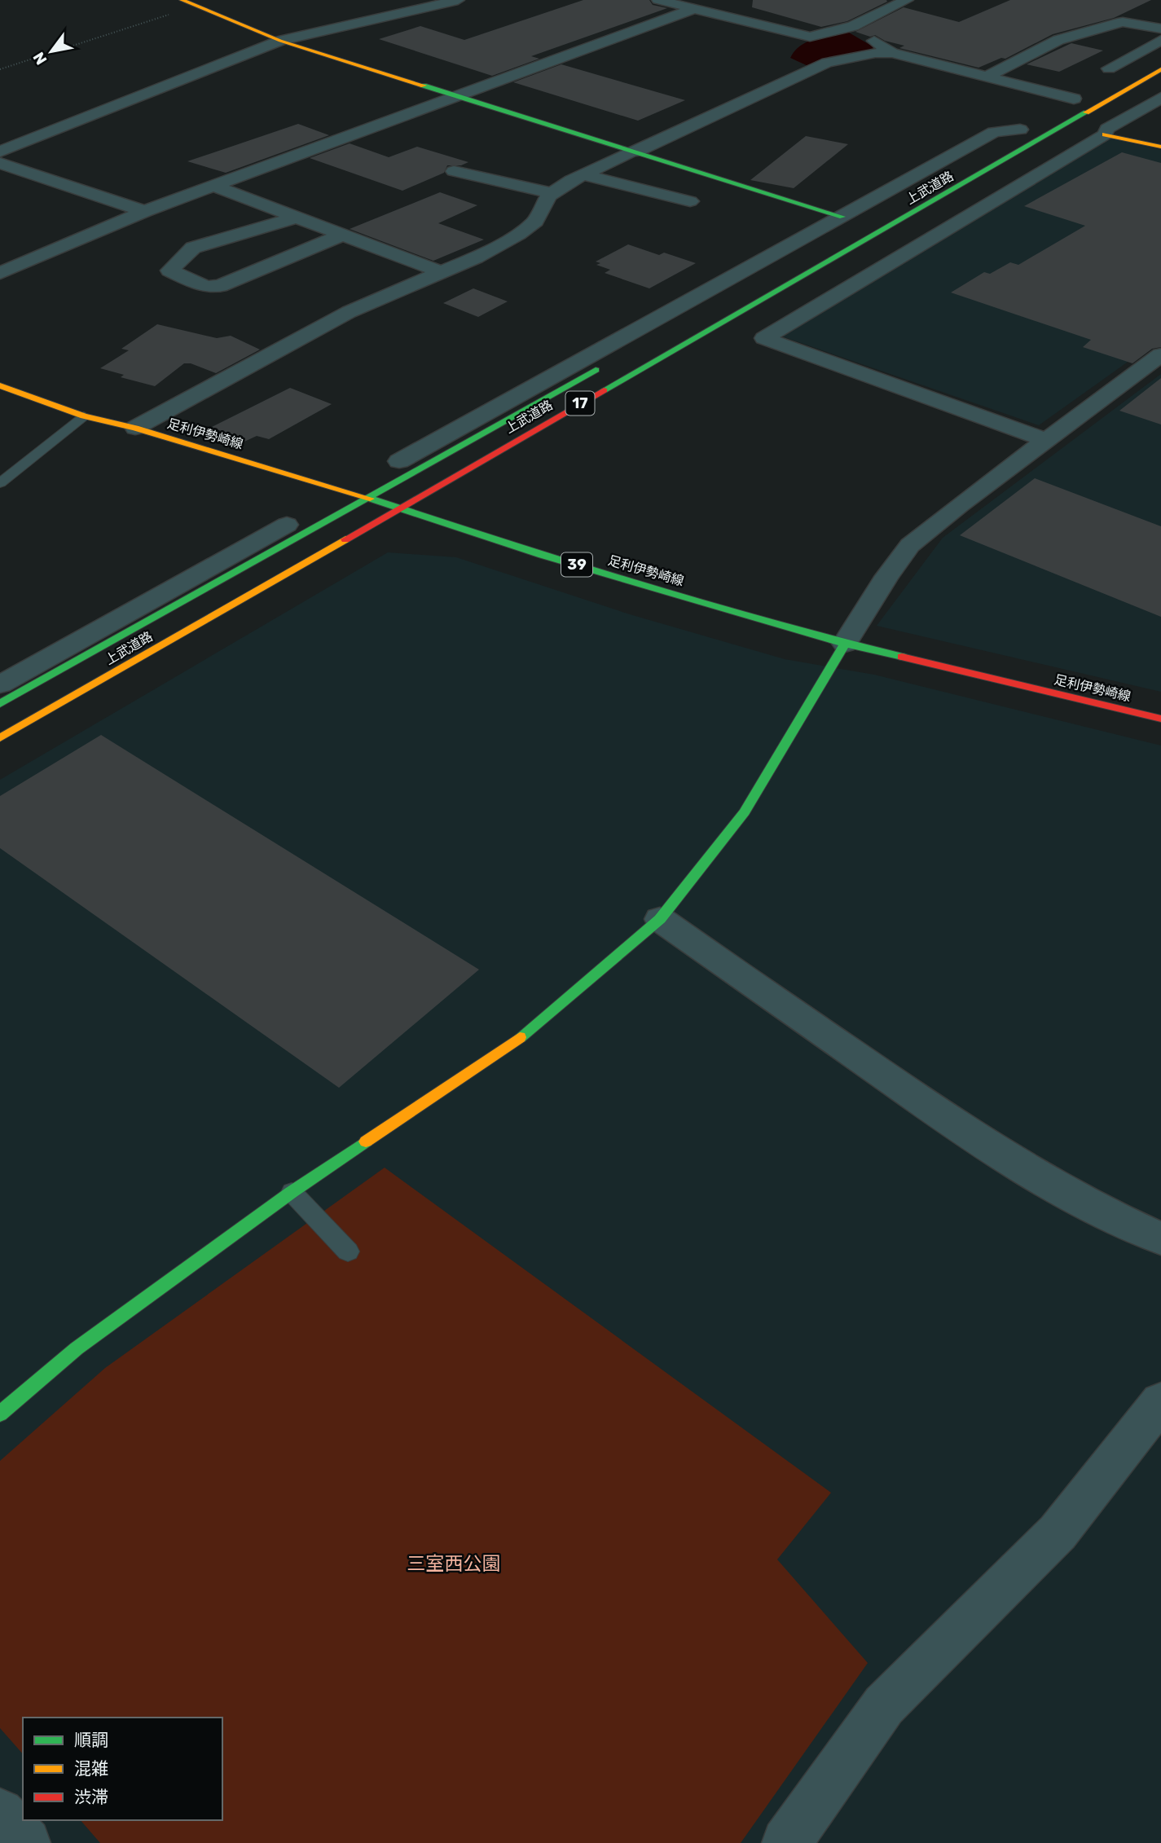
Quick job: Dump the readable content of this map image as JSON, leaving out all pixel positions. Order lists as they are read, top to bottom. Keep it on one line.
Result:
{"streets":{"main road":["上武道路","17","足利伊勢崎線","39"]},"crossings":[["上武道路","足利伊勢崎線"]],"parks":["三室西公園"],"legend":["順調","混雑","渋滞"],"north":"bottom left"}
